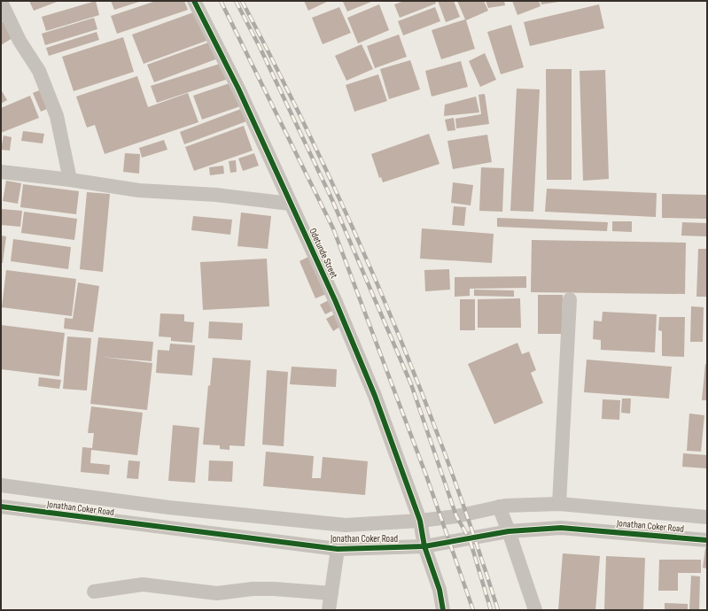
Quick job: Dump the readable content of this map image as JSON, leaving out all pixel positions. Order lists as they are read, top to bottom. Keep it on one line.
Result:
{"streets":{"street":["Odetunde Street","Jonathan Coker Road"]},"crossings":[["Odetunde Street","Jonathan Coker Road"]]}
